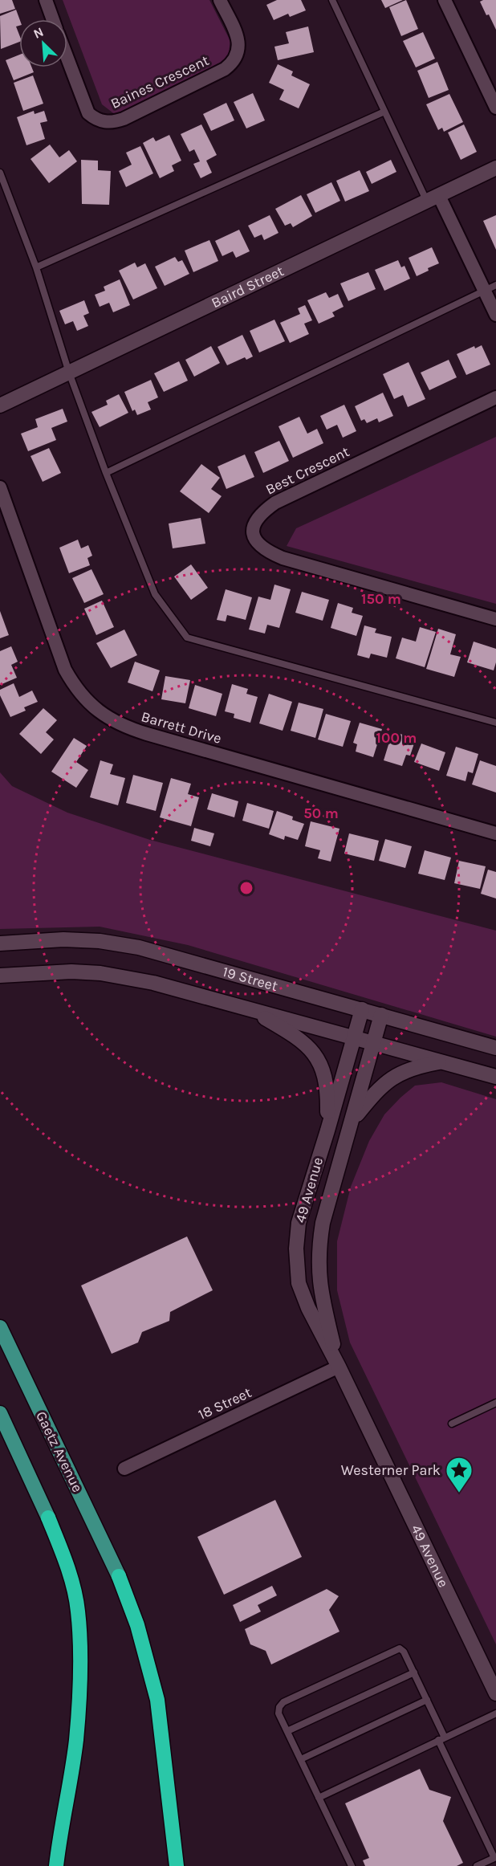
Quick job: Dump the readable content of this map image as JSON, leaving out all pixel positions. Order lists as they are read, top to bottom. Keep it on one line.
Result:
{"streets":{"main road":["Gaetz Avenue"],"street":["Baines Crescent","Baird Street","Best Crescent","Barrett Drive","19 Street","49 Avenue","18 Street"]},"crossings":[["19 Street","49 Avenue"],["49 Avenue","18 Street"]],"places":{"place":["Westerner Park"]},"north":"top left","rings":["150 m","100 m","50 m"]}
